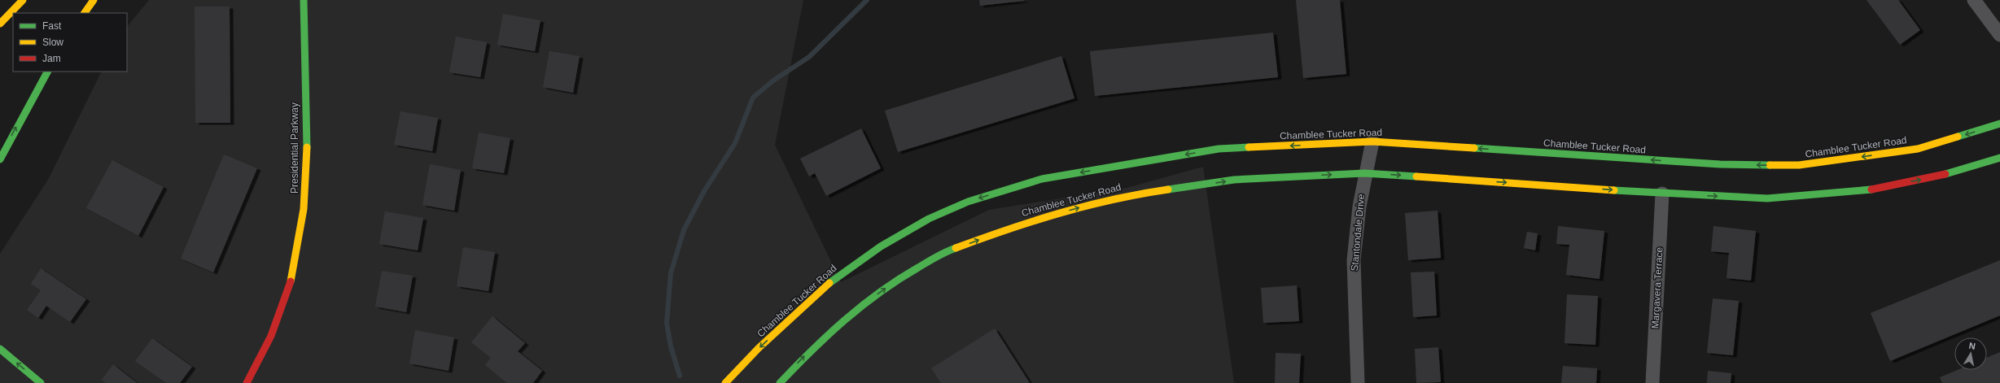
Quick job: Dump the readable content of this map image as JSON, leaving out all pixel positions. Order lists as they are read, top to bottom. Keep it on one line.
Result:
{"streets":{"main road":["Chamblee Tucker Road","Presidential Parkway"],"street":["Stantondale Drive","Margavera Terrace"]},"crossings":[["Chamblee Tucker Road","Stantondale Drive"],["Chamblee Tucker Road","Margavera Terrace"]],"legend":["Fast","Slow","Jam"],"north":"top"}
